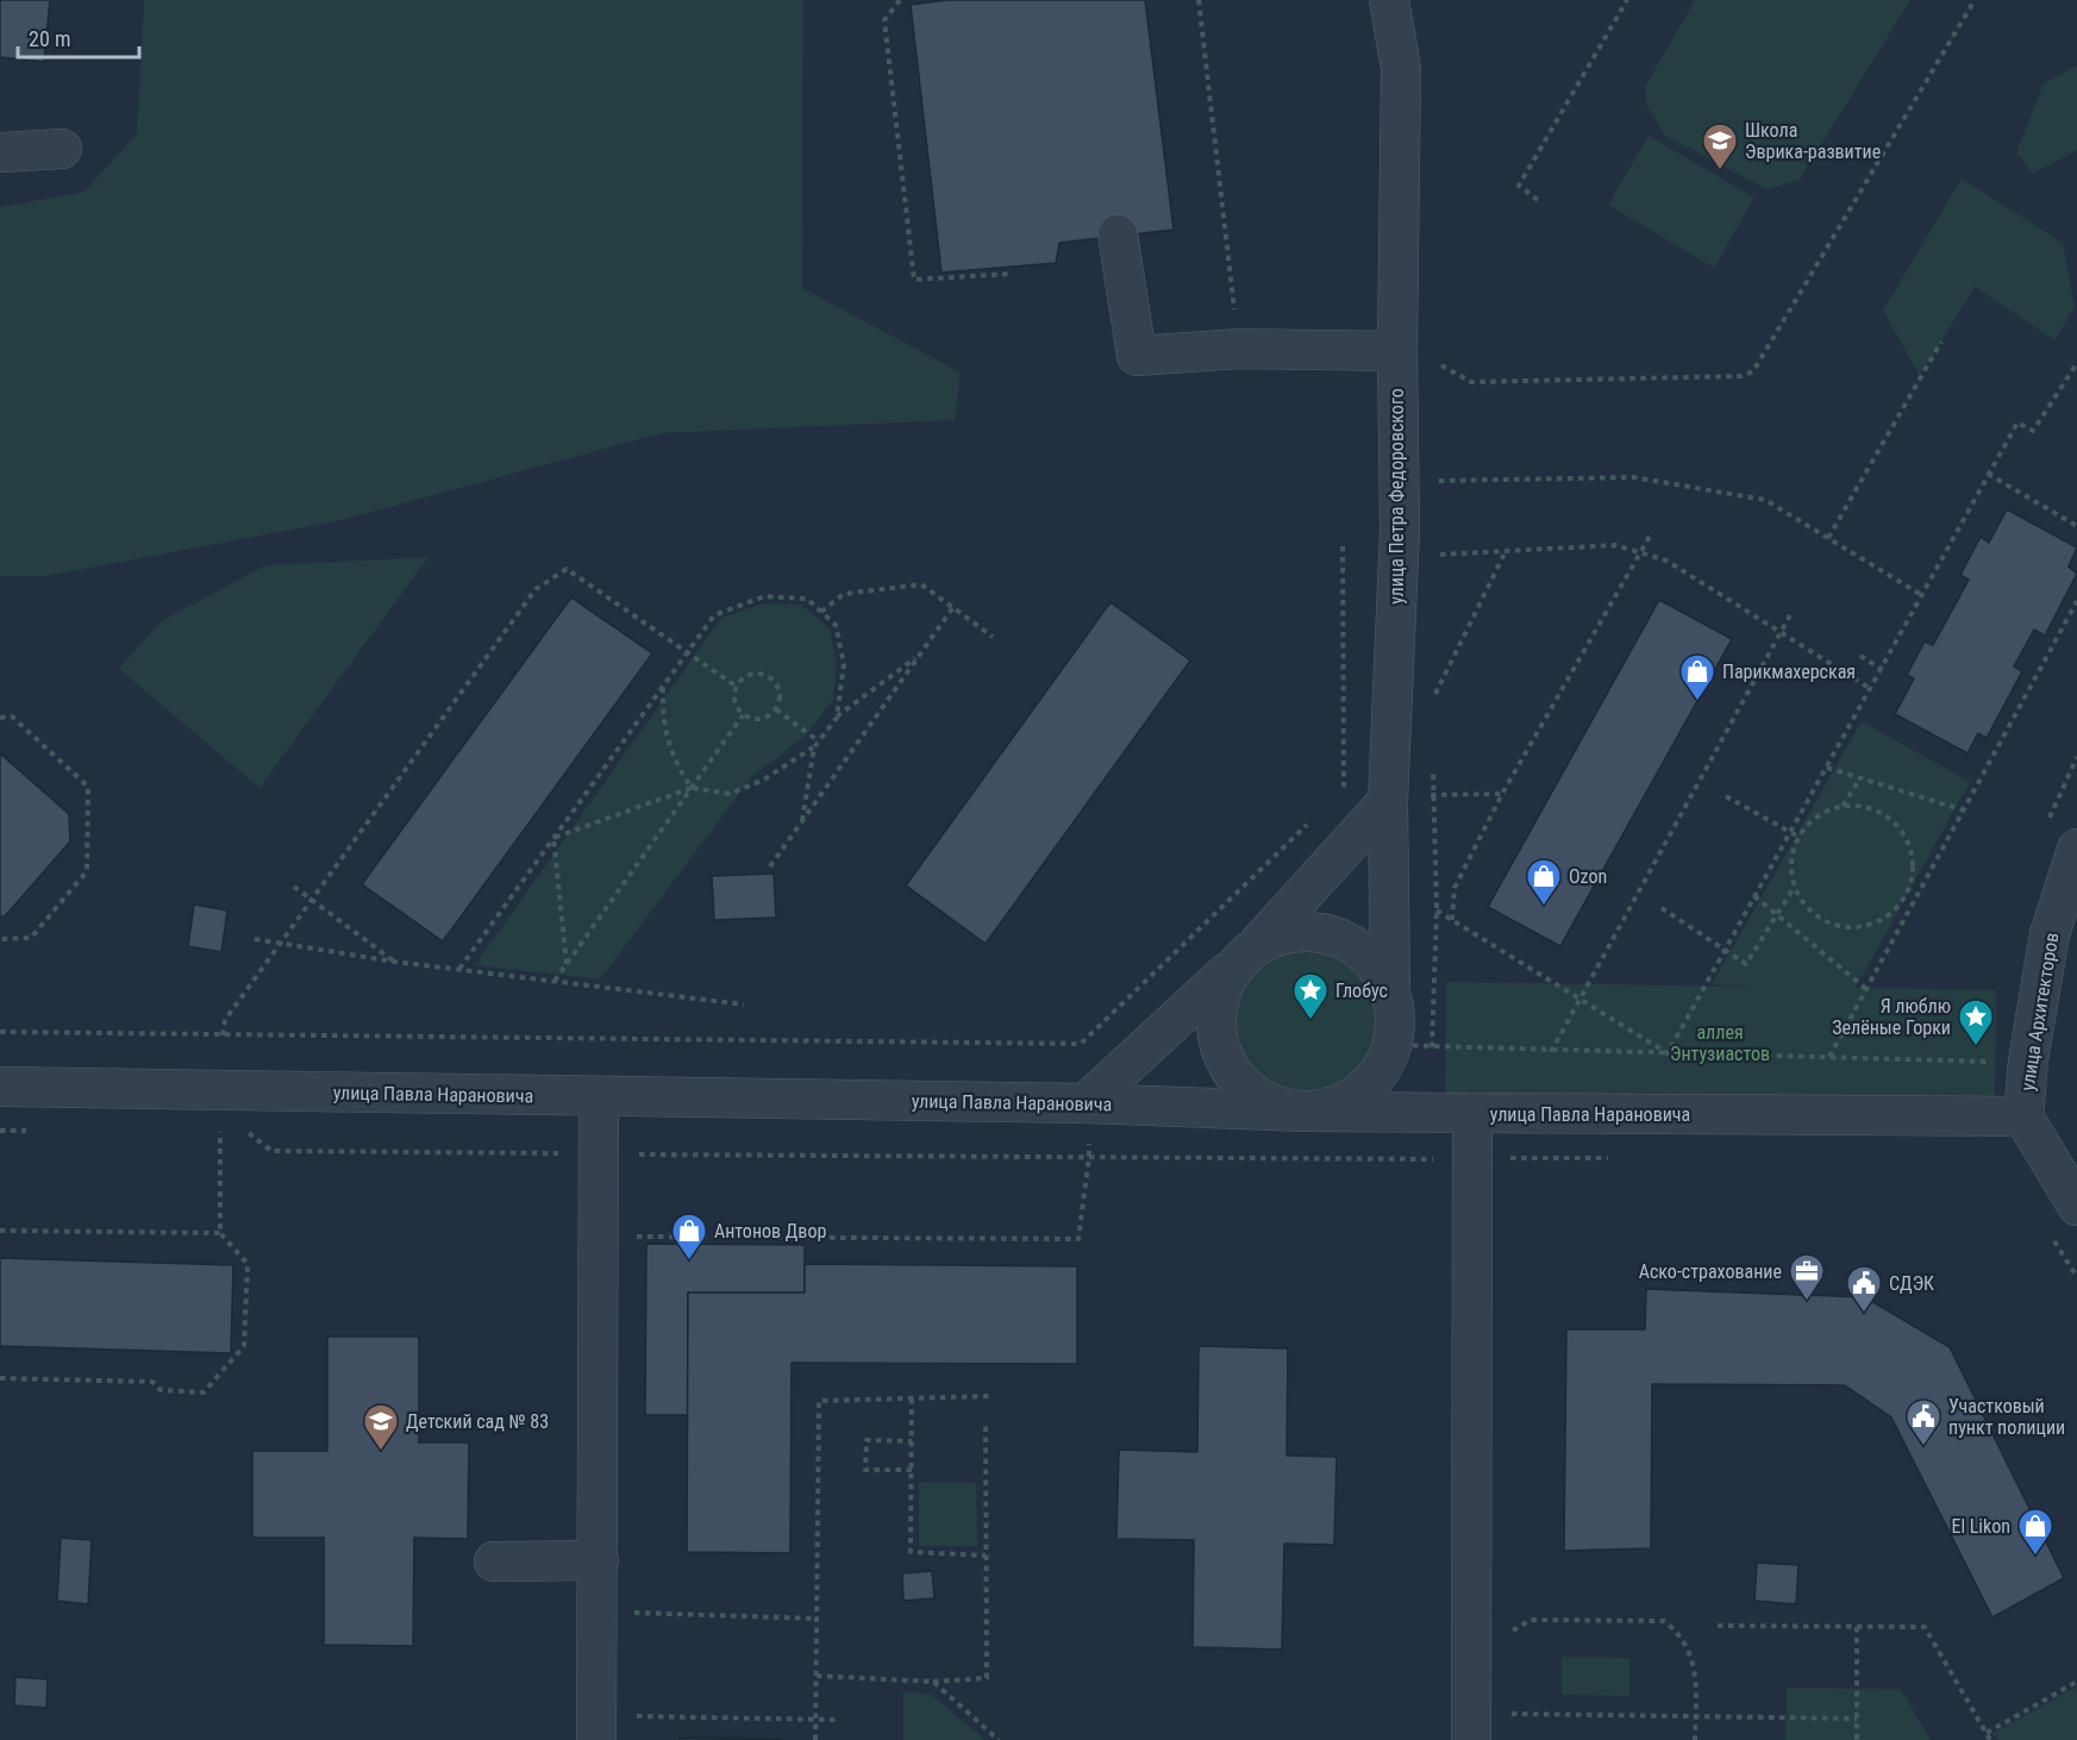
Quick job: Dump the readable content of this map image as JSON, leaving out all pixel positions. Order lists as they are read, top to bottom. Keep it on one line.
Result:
{"streets":{"street":["улица Петра Федоровского","улица Архитекторов","улица Павла Нарановича"]},"crossings":[["улица Петра Федоровского","улица Павла Нарановича"],["улица Архитекторов","улица Павла Нарановича"]],"parks":["аллея Энтузиастов"],"places":{"school or university":["Школа Эврика-развитие","Детский сад № 83"],"shop":["Парикмахерская","Ozon","Антонов Двор","El Likon"],"place":["Глобус","Я люблю Зелёные Горки"],"office":["Аско-страхование"],"public building":["СДЭК","Участковый пункт полиции"]},"scale_bar":"20 m"}
